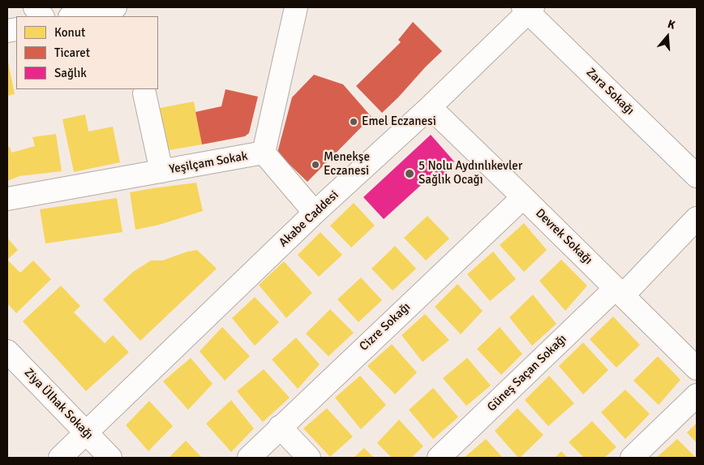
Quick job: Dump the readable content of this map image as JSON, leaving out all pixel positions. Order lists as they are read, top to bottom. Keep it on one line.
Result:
{"streets":{"street":["Zara Sokağı","Yeşilçam Sokak","Akabe Caddesi","Devrek Sokağı","Cizre Sokağı","Güneş Saçan Sokağı","Ziya Ülhak Sokağı"]},"crossings":[["Zara Sokağı","Akabe Caddesi"],["Akabe Caddesi","Devrek Sokağı"],["Akabe Caddesi","Ziya Ülhak Sokağı"],["Devrek Sokağı","Cizre Sokağı"],["Devrek Sokağı","Güneş Saçan Sokağı"]],"places":["Emel Eczanesi","Menekşe Eczanesi","5 Nolu Aydınlıkevler Sağlık Ocağı"],"legend":["Konut","Ticaret","Sağlık"],"north":"top"}
